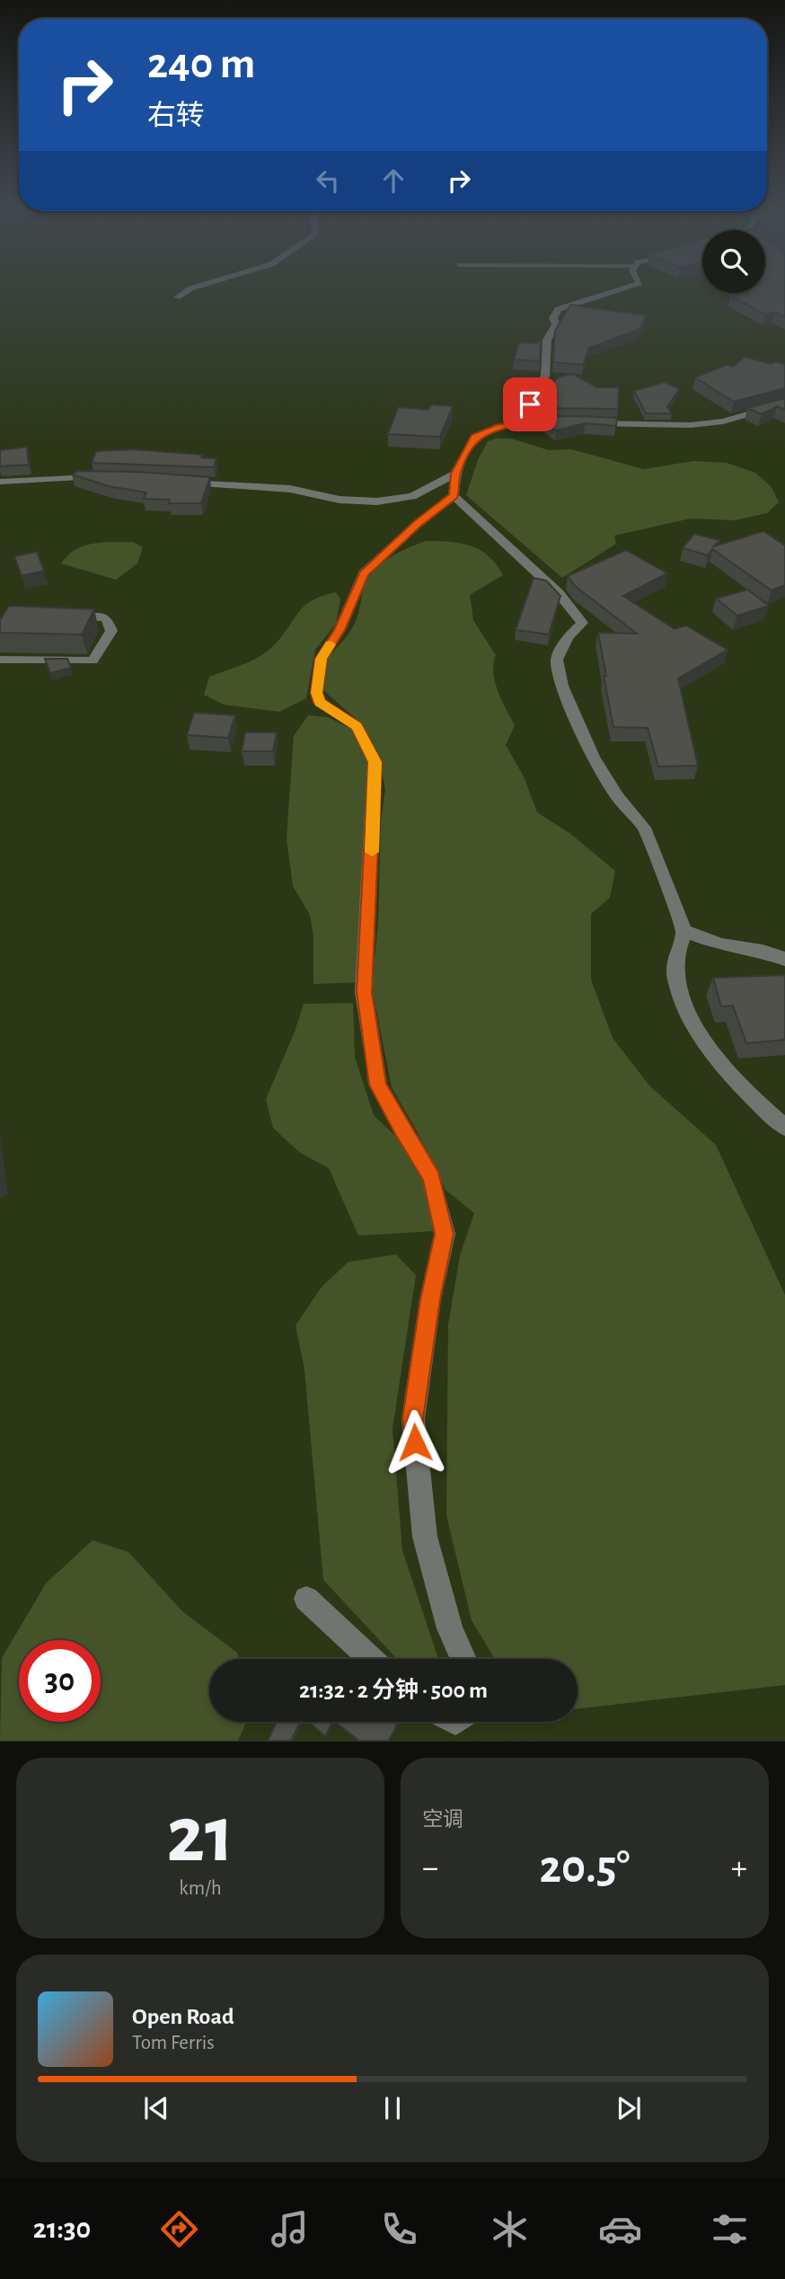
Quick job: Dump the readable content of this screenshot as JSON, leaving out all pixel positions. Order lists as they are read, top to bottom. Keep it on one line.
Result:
{"page":{"turn":["240 m","右转"],"limit":"30","trip":"21:32 · 2 分钟 · 500 m","tile":[["21","km/h"],"空调"],"heat":["−","20.5°","+"],"song":["Open Road","Tom Ferris"],"tabs":"21:30"}}
